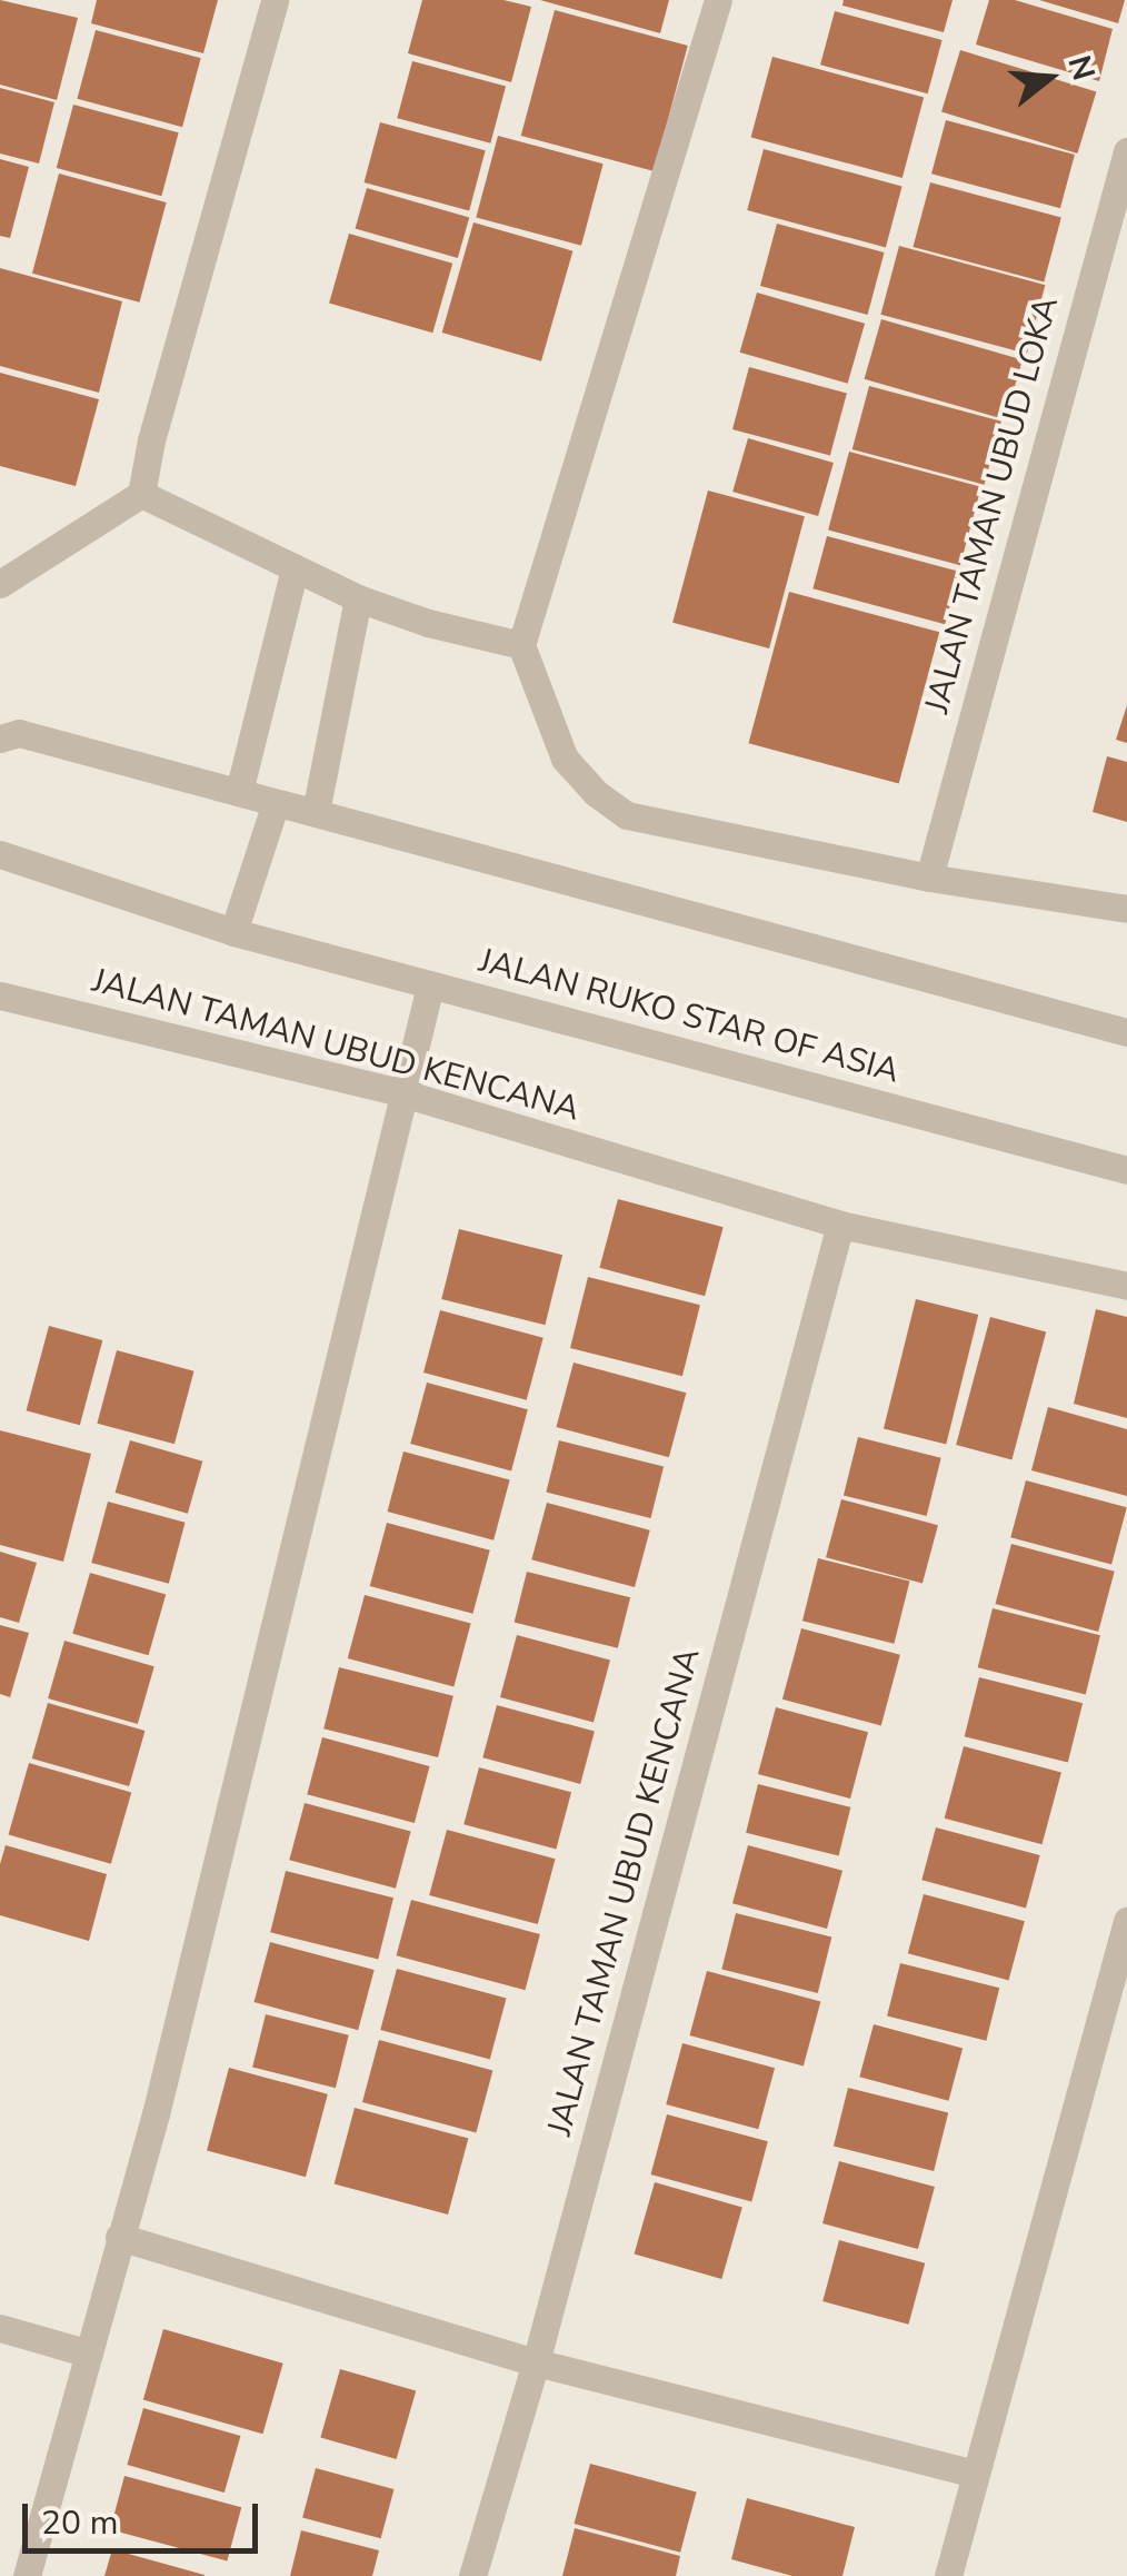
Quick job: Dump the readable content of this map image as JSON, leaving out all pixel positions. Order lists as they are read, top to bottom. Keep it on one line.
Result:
{"streets":{"street":["JALAN TAMAN UBUD LOKA","JALAN RUKO STAR OF ASIA","JALAN TAMAN UBUD KENCANA"]},"scale_bar":"20 m","north":"right"}
